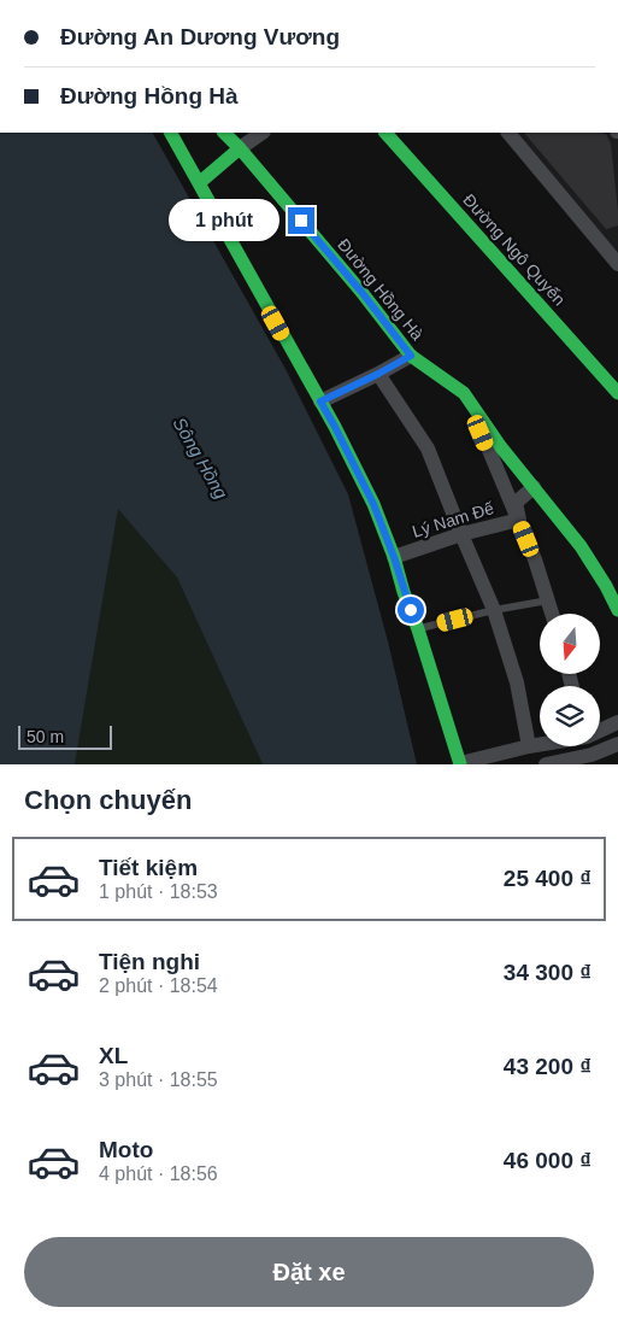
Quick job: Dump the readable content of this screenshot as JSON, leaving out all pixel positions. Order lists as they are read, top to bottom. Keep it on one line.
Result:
{"streets":{"street":["Đường Ngô Quyến","Đường Hồng Hà","Lý Nam Đế"]},"crossings":[["Đường Hồng Hà","Lý Nam Đế"]],"water":["Sông Hồng"],"scale_bar":"50 m","north":"bottom","page":{"banner":["Đường An Dương Vương","Đường Hồng Hà"],"bubble":"1 phút","scale":"50 m","heading":"Chọn chuyến","list":[{"name":"Tiết kiệm","note":"1 phút · 18:53","value":"25 400 ₫"},{"name":"Tiện nghi","note":"2 phút · 18:54","value":"34 300 ₫"},{"name":"XL","note":"3 phút · 18:55","value":"43 200 ₫"},{"name":"Moto","note":"4 phút · 18:56","value":"46 000 ₫"}],"buttons":"Đặt xe"}}
